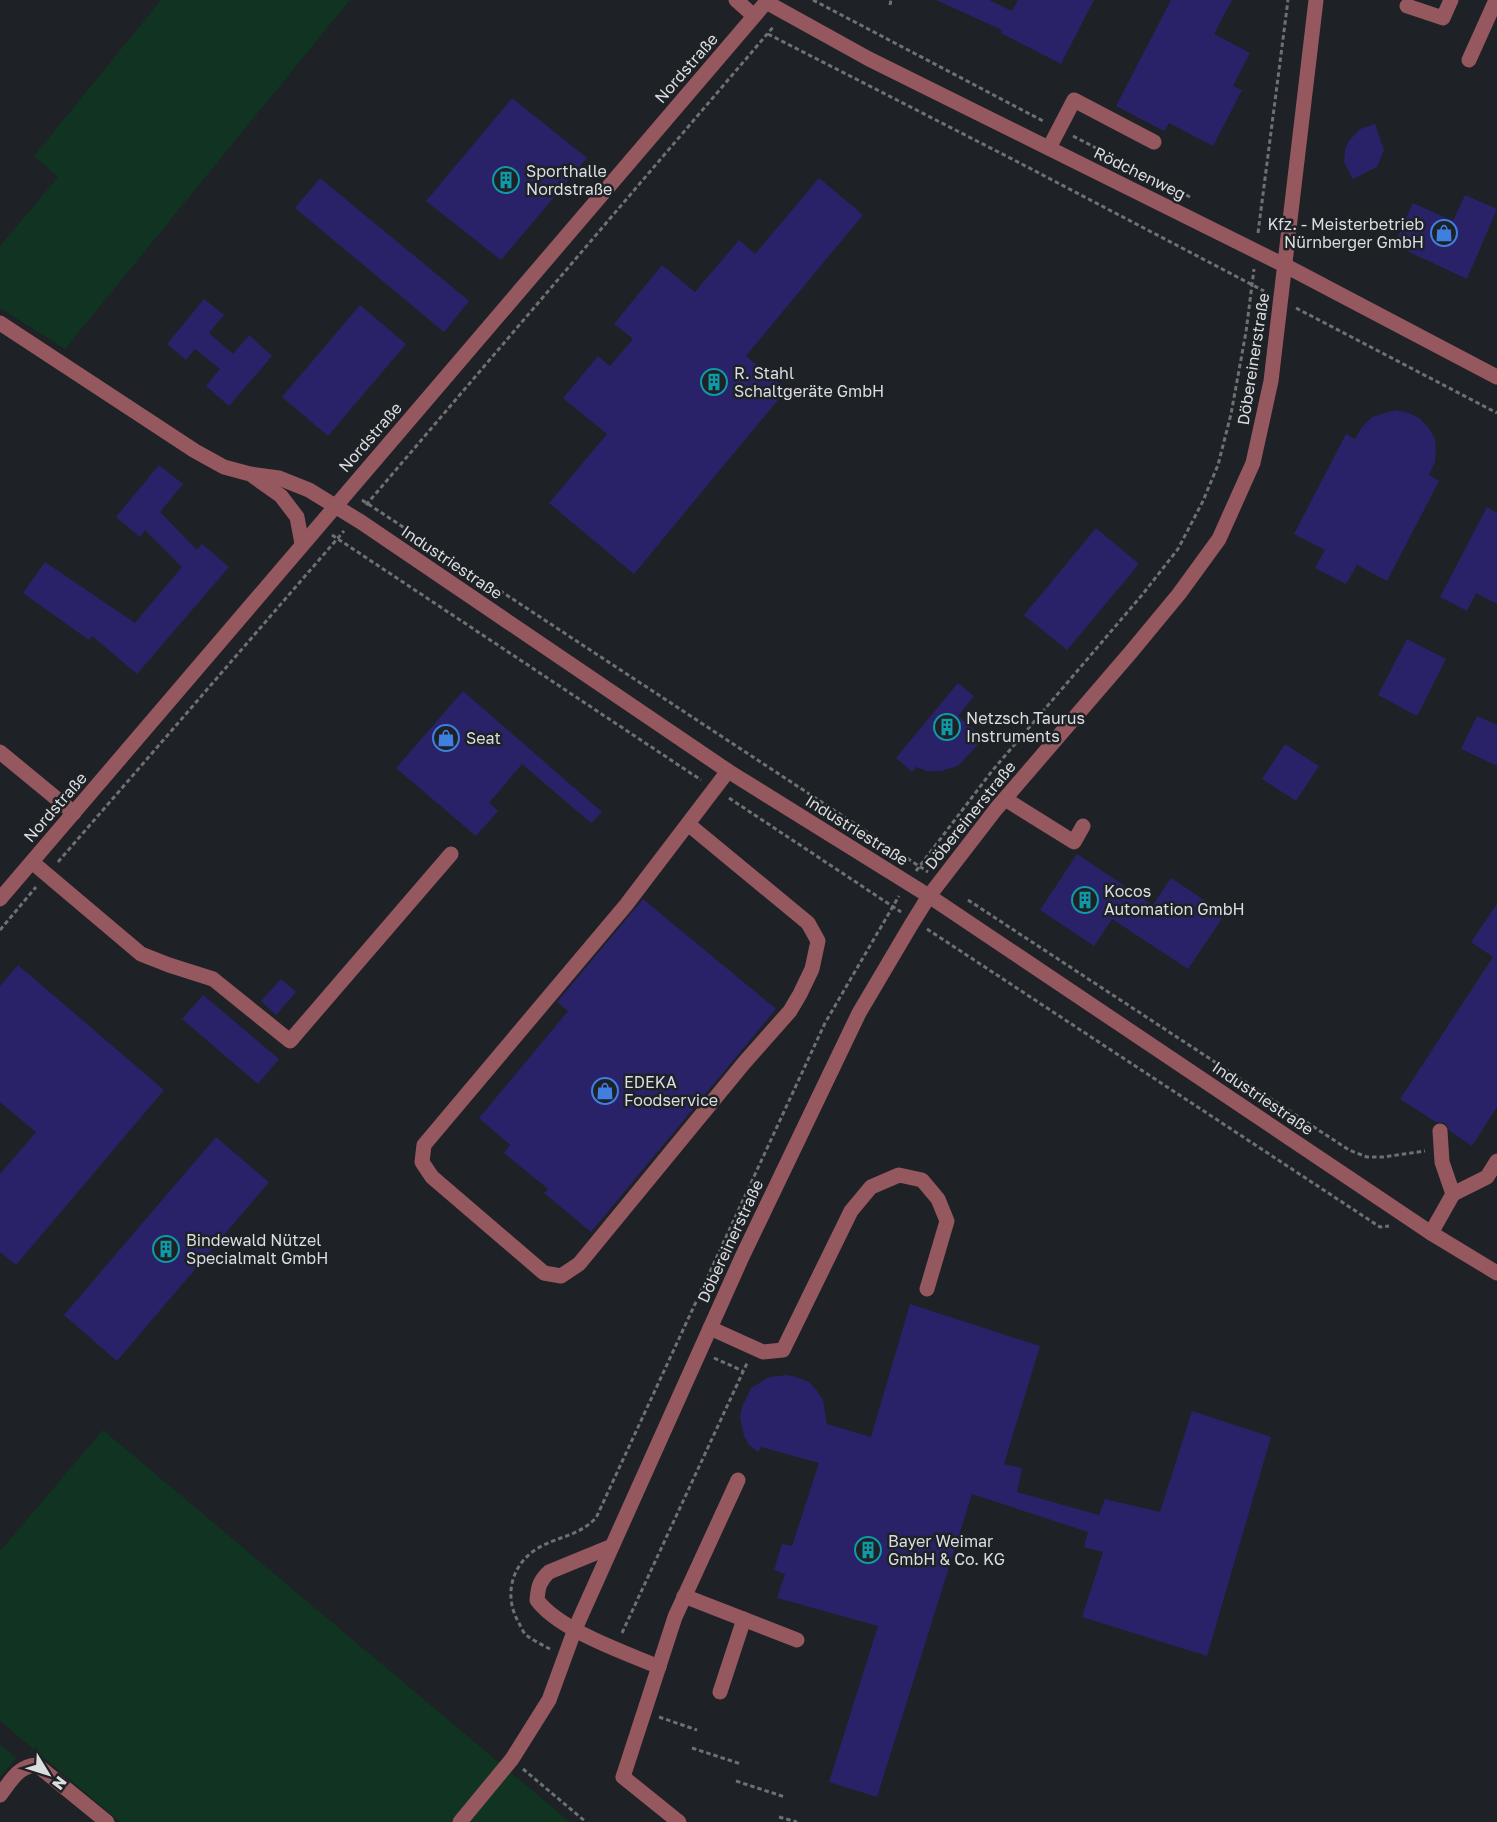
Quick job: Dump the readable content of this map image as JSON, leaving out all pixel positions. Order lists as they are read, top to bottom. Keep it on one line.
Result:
{"streets":{"street":["Nordstraße","Rödchenweg","Döbereinerstraße","Industriestraße"]},"crossings":[["Nordstraße","Rödchenweg"],["Nordstraße","Industriestraße"],["Rödchenweg","Döbereinerstraße"],["Döbereinerstraße","Industriestraße"]],"places":{"building":["Sporthalle Nordstraße","R. Stahl Schaltgeräte GmbH","Netzsch Taurus Instruments","Kocos Automation GmbH","Bindewald Nützel Specialmalt GmbH","Bayer Weimar GmbH & Co. KG"],"shop":["Kfz. - Meisterbetrieb Nürnberger GmbH","Seat","EDEKA Foodservice"]},"north":"bottom right"}
